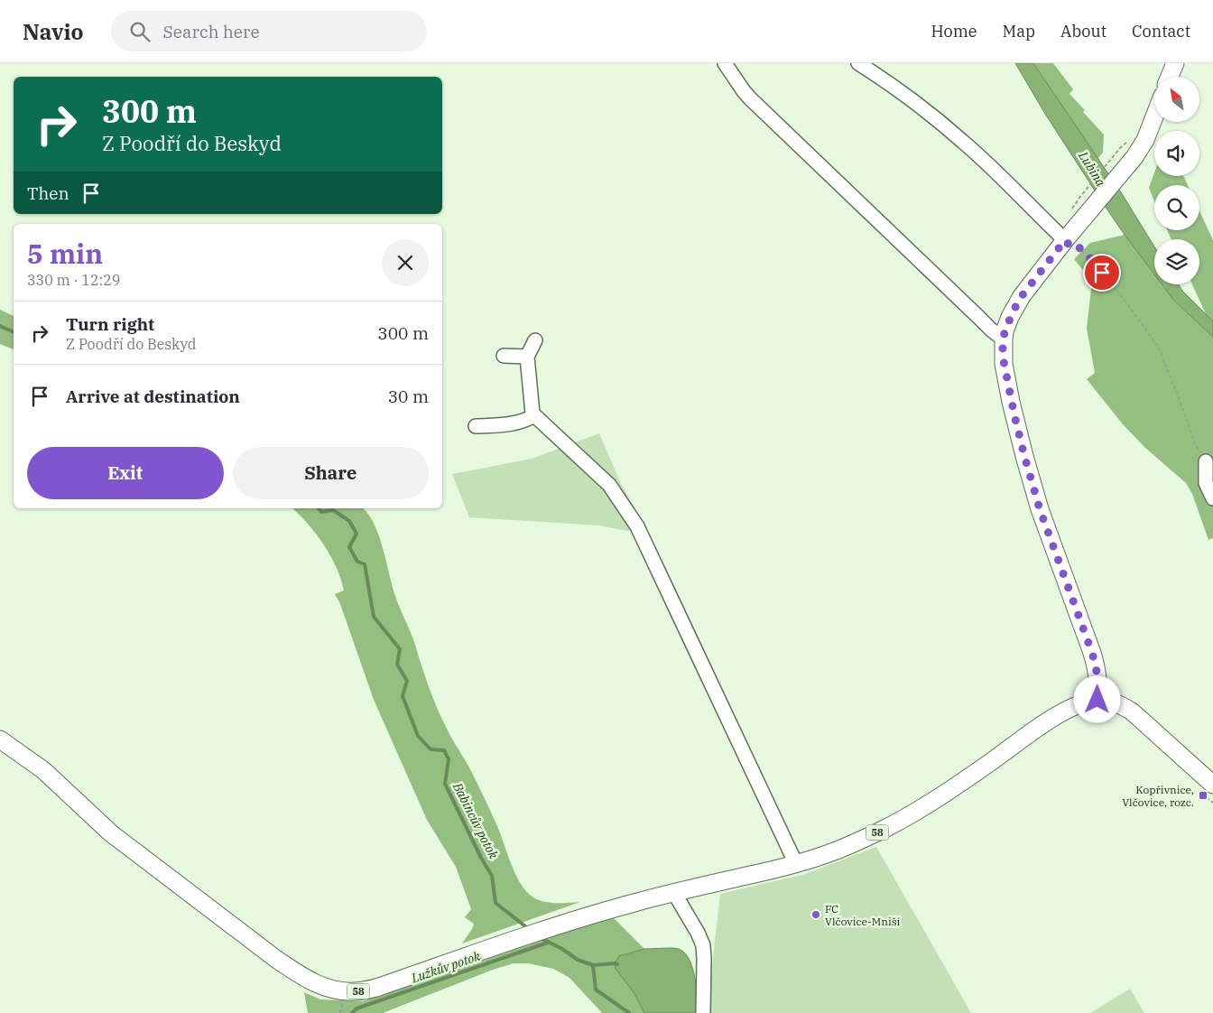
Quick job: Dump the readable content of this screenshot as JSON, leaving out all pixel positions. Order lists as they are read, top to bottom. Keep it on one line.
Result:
{"streets":{"main road":["58"]},"water":["Lubina","Babincův potok","Lužkův potok"],"places":{"transit":["Kopřivnice, Vlčovice, rozc."],"other":["FC Vlčovice-Mniší"]},"north":"top left","page":{"header":"Navio","search":"Search here","nav":["Home","Map","About","Contact"],"turn":["300 m","Z Poodří do Beskyd"],"then":"Then","heading":["5 min","330 m · 12:29"],"list":[{"name":"Turn right","note":"Z Poodří do Beskyd","value":"300 m"},{"name":"Arrive at destination","value":"30 m"}],"buttons":["Exit","Share"]}}
